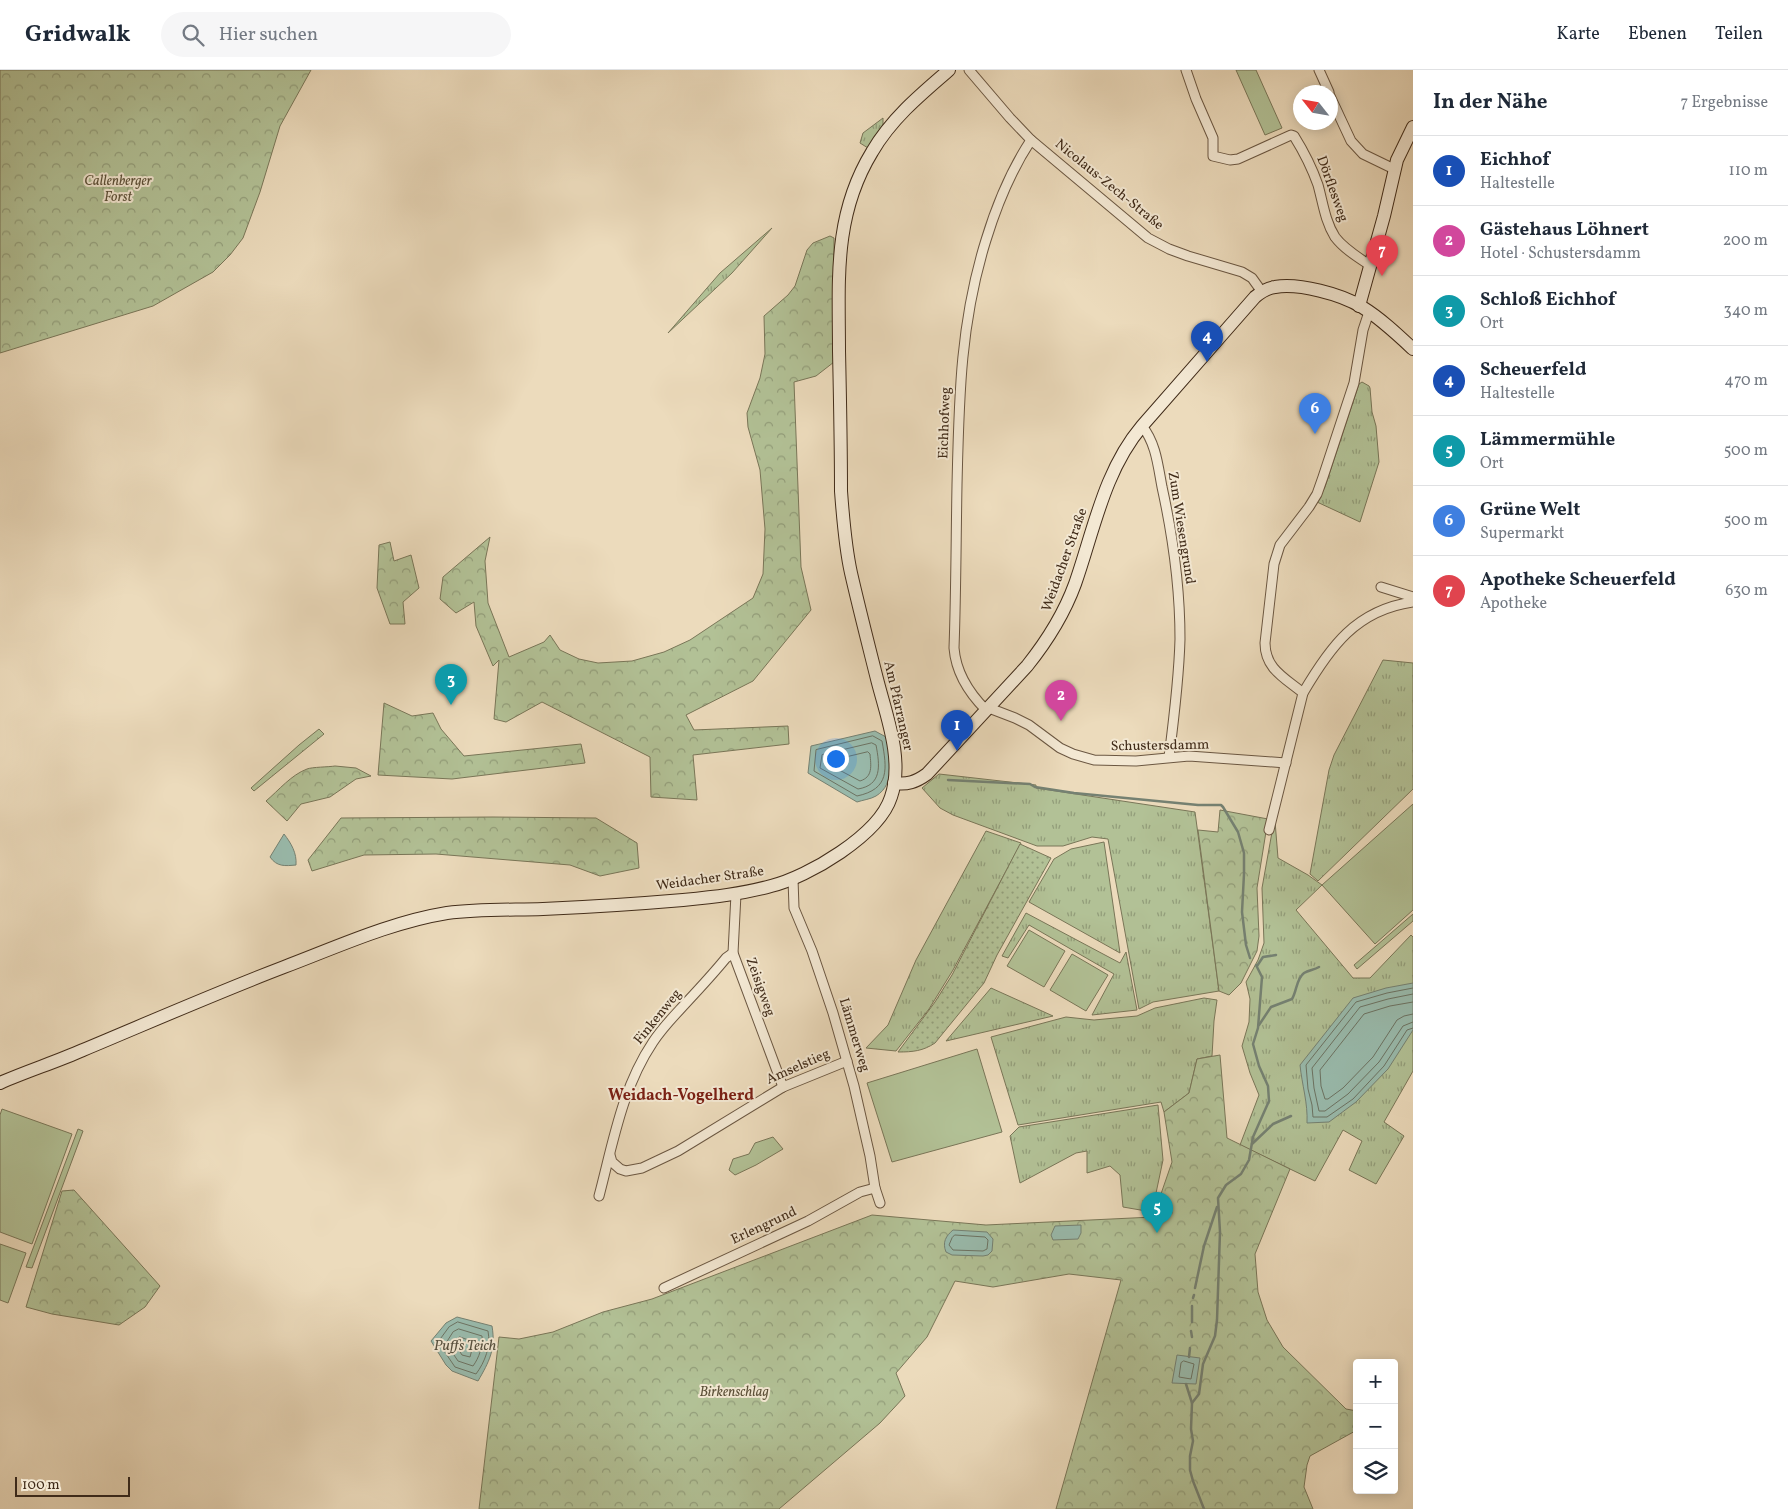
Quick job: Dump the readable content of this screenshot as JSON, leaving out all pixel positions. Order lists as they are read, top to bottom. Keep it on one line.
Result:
{"streets":{"main road":["Weidacher Straße","Am Pfarranger"],"street":["Nicolaus-Zech-Straße","Dörflesweg","Eichhofweg","Zum Wiesengrund","Schustersdamm","Zeisigweg","Finkenweg","Lämmerweg","Amselstieg","Erlengrund"]},"crossings":[["Nicolaus-Zech-Straße","Eichhofweg"],["Nicolaus-Zech-Straße","Weidacher Straße"],["Eichhofweg","Weidacher Straße"],["Eichhofweg","Schustersdamm"],["Zum Wiesengrund","Weidacher Straße"],["Zum Wiesengrund","Schustersdamm"],["Weidacher Straße","Am Pfarranger"],["Weidacher Straße","Schustersdamm"],["Weidacher Straße","Zeisigweg"],["Weidacher Straße","Lämmerweg"],["Zeisigweg","Finkenweg"],["Zeisigweg","Amselstieg"],["Finkenweg","Amselstieg"],["Lämmerweg","Amselstieg"],["Lämmerweg","Erlengrund"]],"districts":["Weidach-Vogelherd"],"water":["Puffs Teich"],"parks":["Callenberger Forst","Birkenschlag"],"scale_bar":"100 m","north":"top left","page":{"header":"Gridwalk","search":"Hier suchen","nav":["Karte","Ebenen","Teilen"],"heading":["In der Nähe","7 Ergebnisse"],"list":[{"mark":"1","name":"Eichhof","note":"Haltestelle","value":"110 m"},{"mark":"2","name":"Gästehaus Löhnert","note":"Hotel · Schustersdamm","value":"200 m"},{"mark":"3","name":"Schloß Eichhof","note":"Ort","value":"340 m"},{"mark":"4","name":"Scheuerfeld","note":"Haltestelle","value":"470 m"},{"mark":"5","name":"Lämmermühle","note":"Ort","value":"500 m"},{"mark":"6","name":"Grüne Welt","note":"Supermarkt","value":"500 m"},{"mark":"7","name":"Apotheke Scheuerfeld","note":"Apotheke","value":"630 m"}],"pins":["7","4","6","3","2","1","5"],"map_buttons":["+","−"],"scale":"100 m"}}
